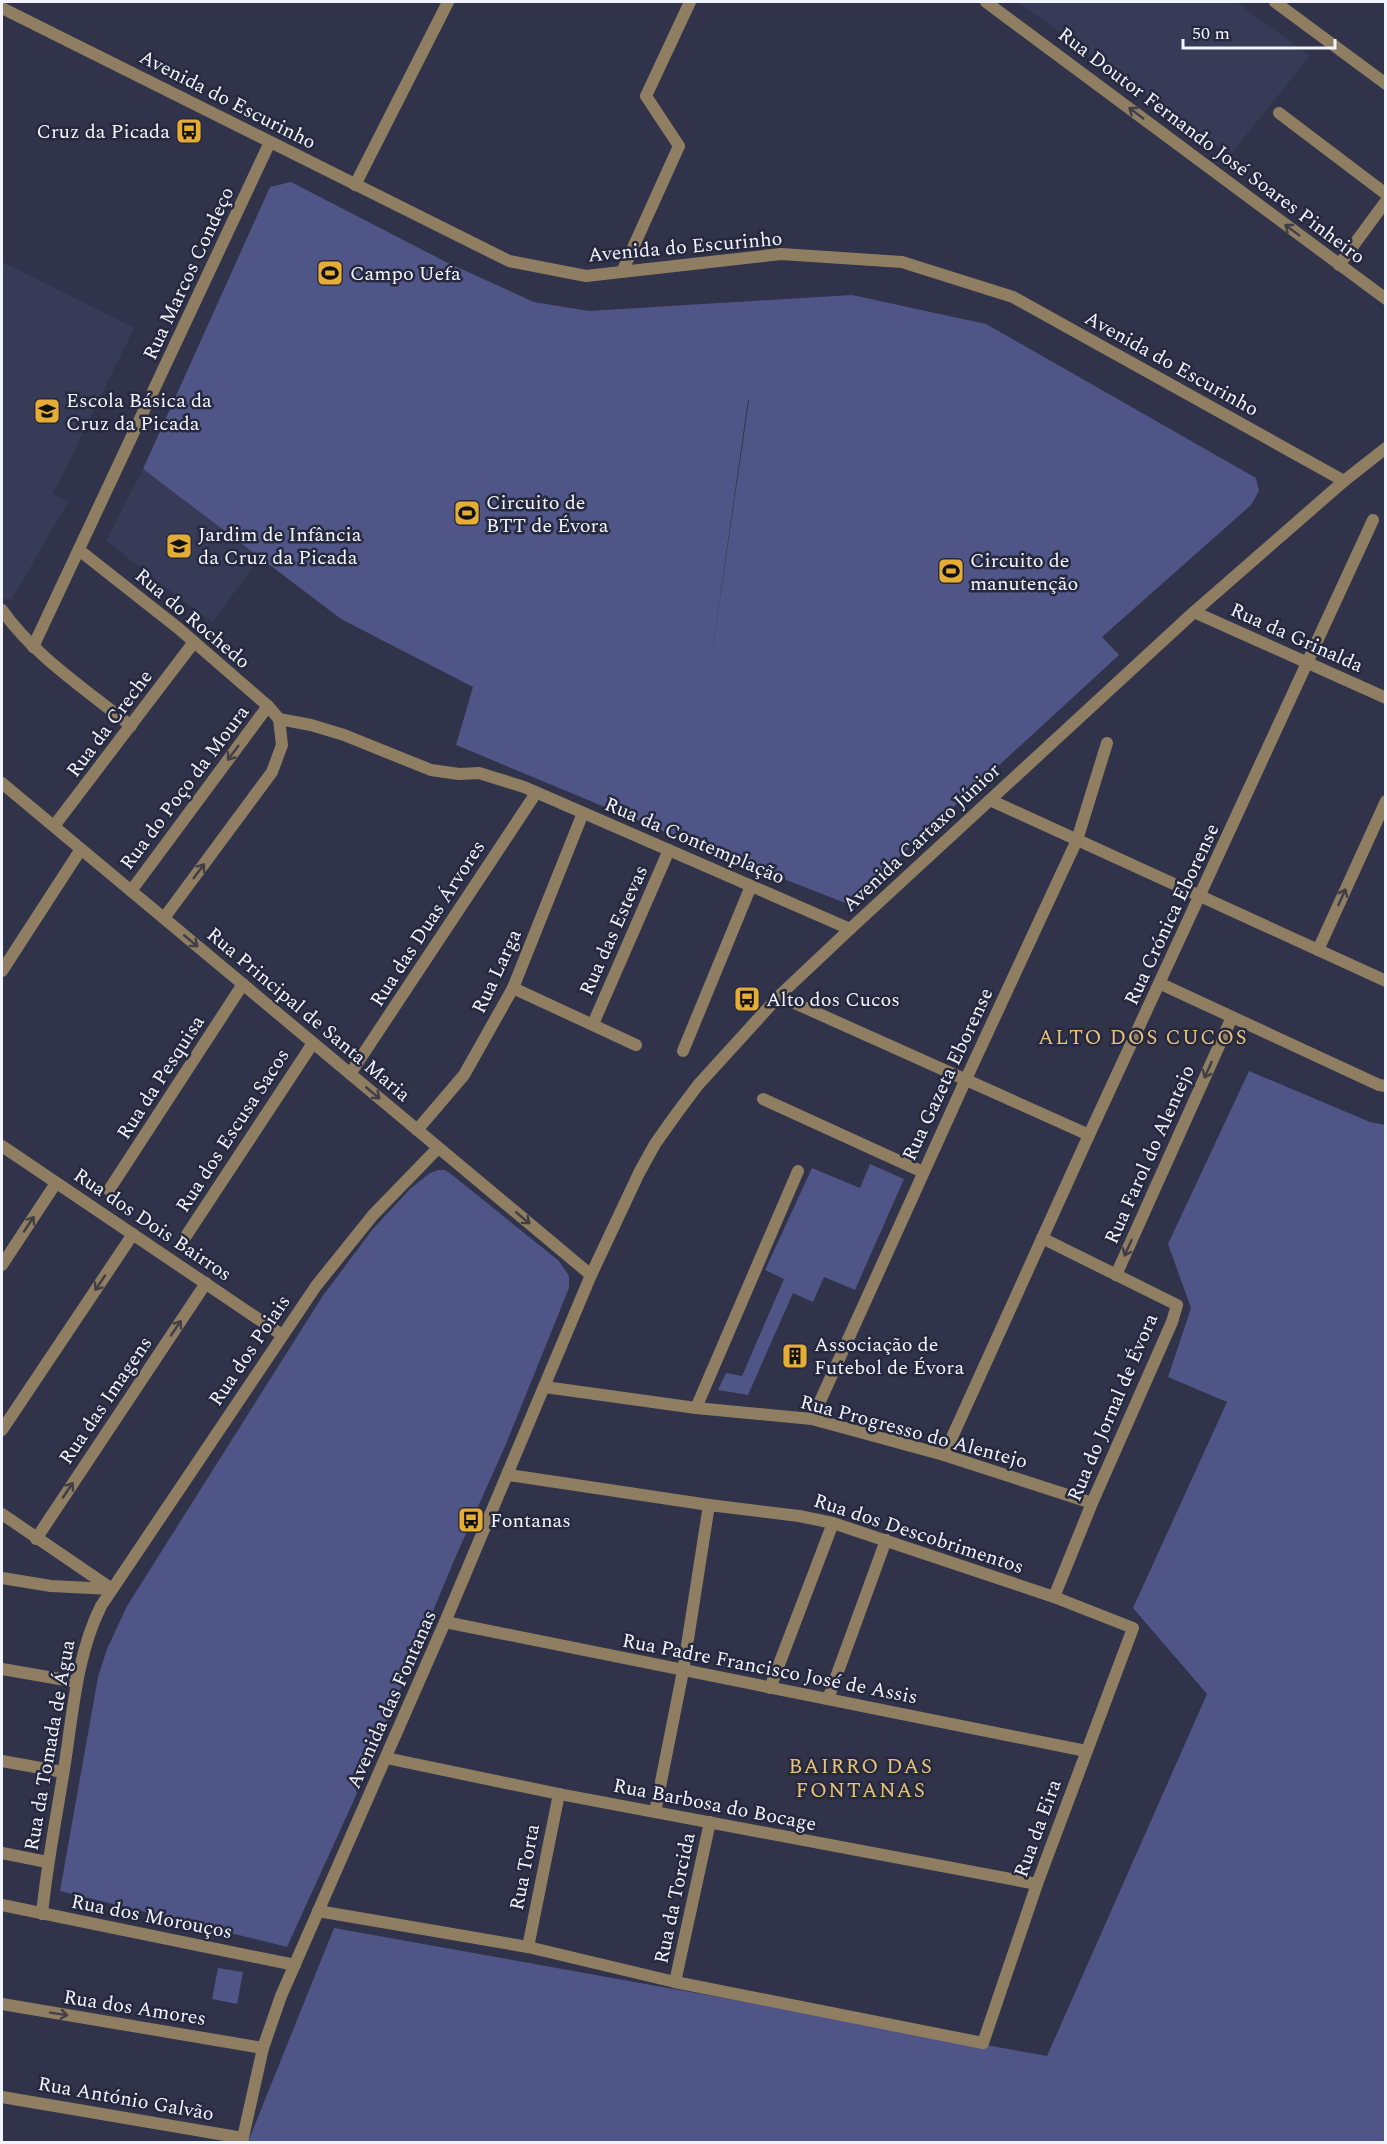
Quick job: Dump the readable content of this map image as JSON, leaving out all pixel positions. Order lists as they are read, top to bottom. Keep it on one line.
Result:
{"streets":{"street":["Avenida do Escurinho","Rua Doutor Fernando José Soares Pinheiro","Rua Marcos Condeço","Rua do Rochedo","Rua da Grinalda","Rua da Creche","Rua do Poço da Moura","Avenida Cartaxo Júnior","Rua da Contemplação","Rua Crónica Eborense","Rua das Duas Árvores","Rua das Estevas","Rua Larga","Rua Principal de Santa Maria","Rua Gazeta Eborense","Rua da Pesquisa","Rua dos Escusa Sacos","Rua Farol do Alentejo","Rua dos Dois Bairros","Rua dos Poiais","Rua das Imagens","Rua do Jornal de Évora","Rua Progresso do Alentejo","Rua dos Descobrimentos","Rua Padre Francisco José de Assis","Avenida das Fontanas","Rua da Tomada de Água","Rua Barbosa do Bocage","Rua da Eira","Rua Torta","Rua da Torcida","Rua dos Morouços","Rua dos Amores","Rua António Galvão"]},"crossings":[["Avenida do Escurinho","Rua Marcos Condeço"],["Avenida do Escurinho","Avenida Cartaxo Júnior"],["Rua Marcos Condeço","Rua do Rochedo"],["Rua do Rochedo","Rua da Creche"],["Rua do Rochedo","Rua do Poço da Moura"],["Rua do Rochedo","Rua da Contemplação"],["Rua da Grinalda","Avenida Cartaxo Júnior"],["Rua da Grinalda","Rua Crónica Eborense"],["Rua da Creche","Rua Principal de Santa Maria"],["Rua do Poço da Moura","Rua da Contemplação"],["Rua do Poço da Moura","Rua Principal de Santa Maria"],["Avenida Cartaxo Júnior","Rua da Contemplação"],["Avenida Cartaxo Júnior","Rua Principal de Santa Maria"],["Avenida Cartaxo Júnior","Avenida das Fontanas"],["Rua da Contemplação","Rua das Duas Árvores"],["Rua da Contemplação","Rua das Estevas"],["Rua da Contemplação","Rua Larga"],["Rua Crónica Eborense","Rua do Jornal de Évora"],["Rua Crónica Eborense","Rua Progresso do Alentejo"],["Rua das Duas Árvores","Rua Principal de Santa Maria"],["Rua Larga","Rua Principal de Santa Maria"],["Rua Principal de Santa Maria","Rua da Pesquisa"],["Rua Principal de Santa Maria","Rua dos Escusa Sacos"],["Rua Principal de Santa Maria","Rua dos Poiais"],["Rua Principal de Santa Maria","Avenida das Fontanas"],["Rua Gazeta Eborense","Rua Progresso do Alentejo"],["Rua Farol do Alentejo","Rua do Jornal de Évora"],["Rua dos Dois Bairros","Rua dos Poiais"],["Rua dos Dois Bairros","Rua das Imagens"],["Rua dos Poiais","Rua da Tomada de Água"],["Rua do Jornal de Évora","Rua Progresso do Alentejo"],["Rua do Jornal de Évora","Rua dos Descobrimentos"],["Rua Progresso do Alentejo","Avenida das Fontanas"],["Rua dos Descobrimentos","Avenida das Fontanas"],["Rua dos Descobrimentos","Rua da Eira"],["Rua Padre Francisco José de Assis","Avenida das Fontanas"],["Rua Padre Francisco José de Assis","Rua da Eira"],["Avenida das Fontanas","Rua Barbosa do Bocage"],["Avenida das Fontanas","Rua dos Morouços"],["Avenida das Fontanas","Rua dos Amores"],["Avenida das Fontanas","Rua António Galvão"],["Rua da Tomada de Água","Rua dos Morouços"],["Rua Barbosa do Bocage","Rua da Eira"],["Rua Barbosa do Bocage","Rua Torta"],["Rua Barbosa do Bocage","Rua da Torcida"],["Rua da Eira","Rua da Torcida"]],"one_way":["Rua Principal de Santa Maria","Rua Farol do Alentejo","Rua dos Amores"],"districts":["ALTO DOS CUCOS","BAIRRO DAS FONTANAS"],"places":{"bus stop":["Cruz da Picada","Alto dos Cucos","Fontanas"],"sports":["Campo Uefa","Circuito de BTT de Évora","Circuito de manutenção"],"school or university":["Escola Básica da Cruz da Picada","Jardim de Infância da Cruz da Picada"],"building":["Associação de Futebol de Évora"]},"scale_bar":"50 m"}
